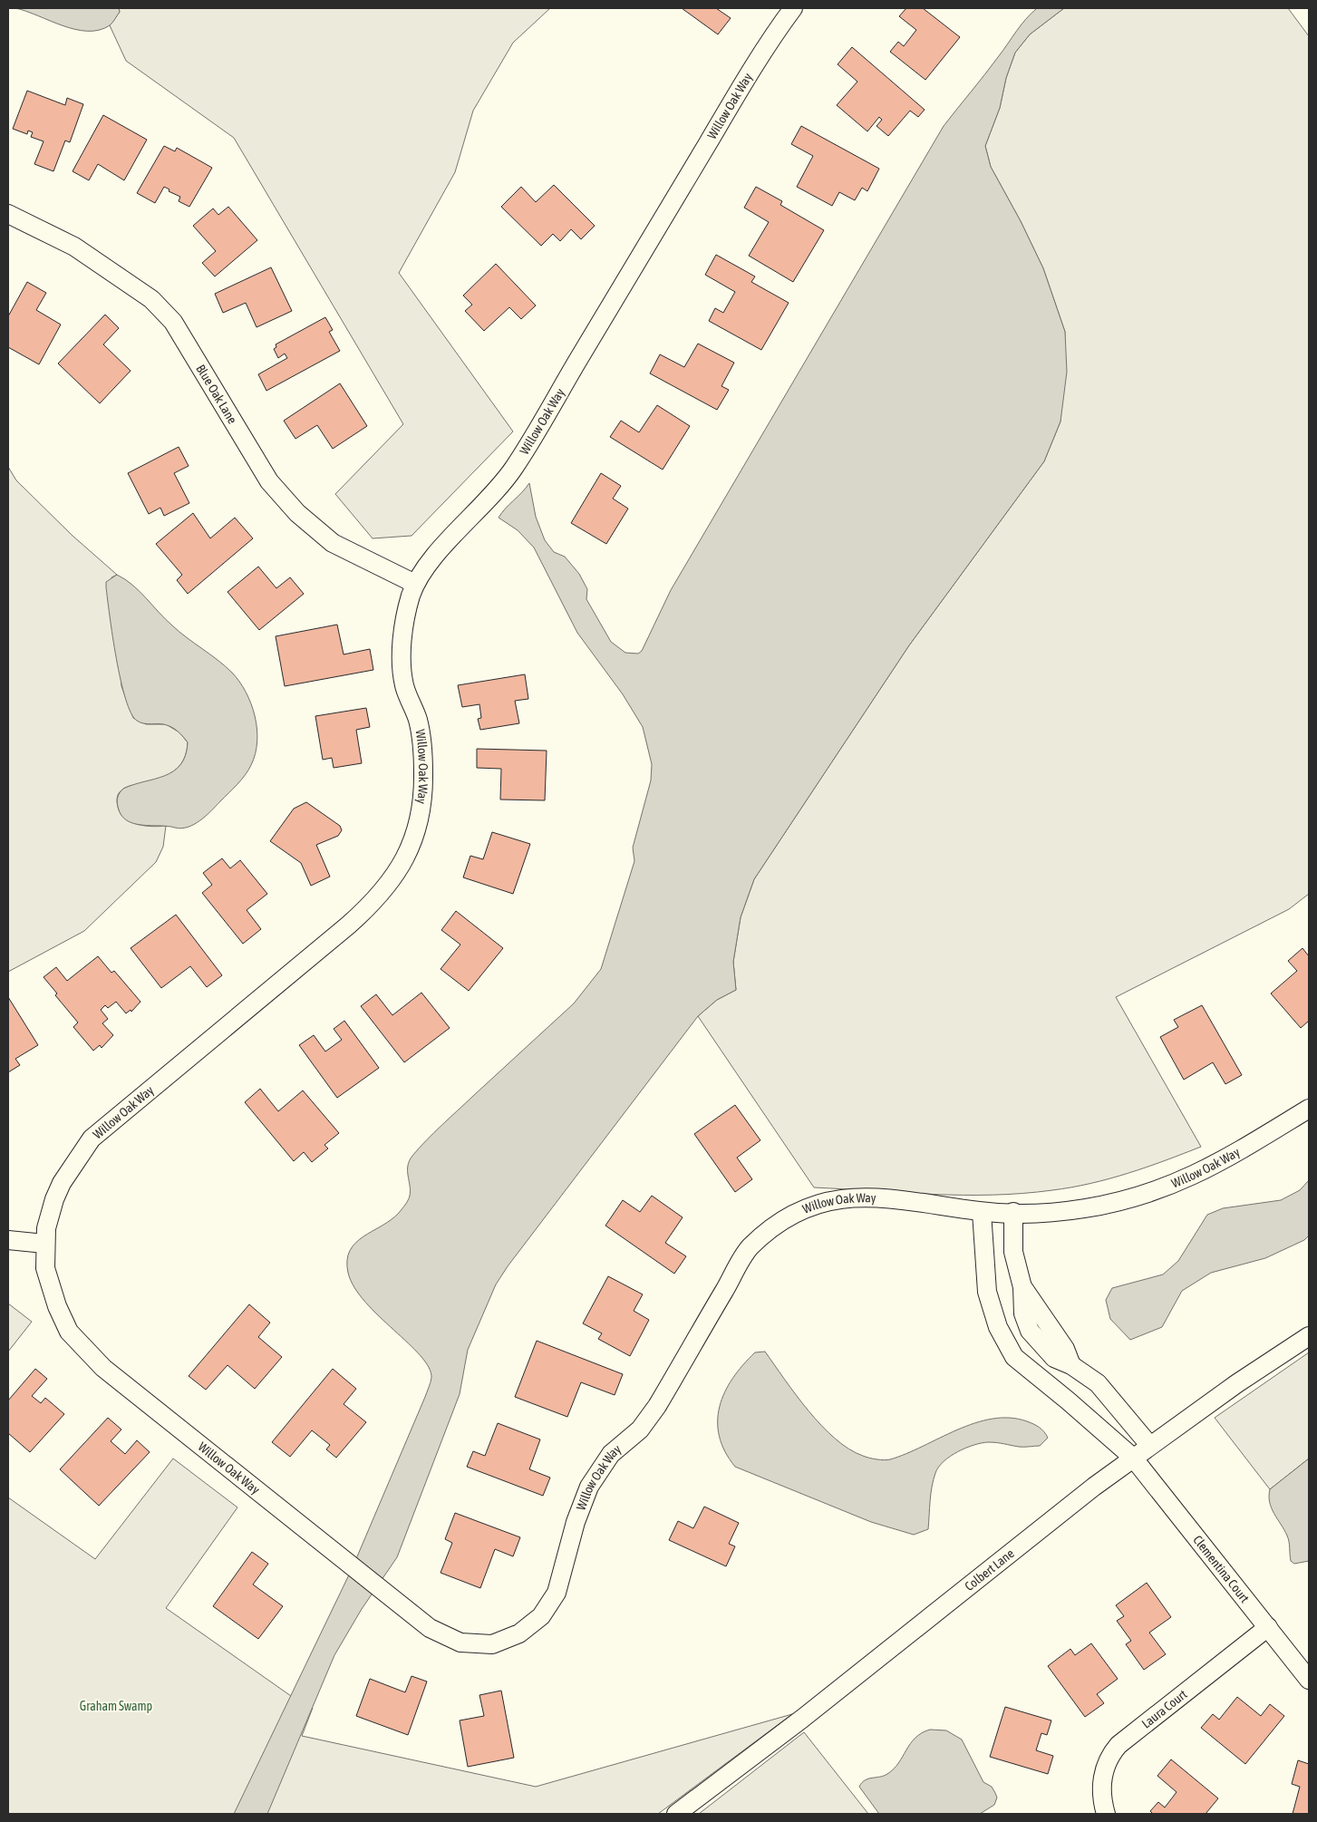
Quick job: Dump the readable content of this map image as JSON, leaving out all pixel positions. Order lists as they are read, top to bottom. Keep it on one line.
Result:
{"streets":{"street":["Willow Oak Way","Blue Oak Lane","Clementina Court","Colbert Lane","Laura Court"]},"crossings":[["Willow Oak Way","Blue Oak Lane"],["Clementina Court","Colbert Lane"],["Clementina Court","Laura Court"]],"parks":["Graham Swamp"]}
